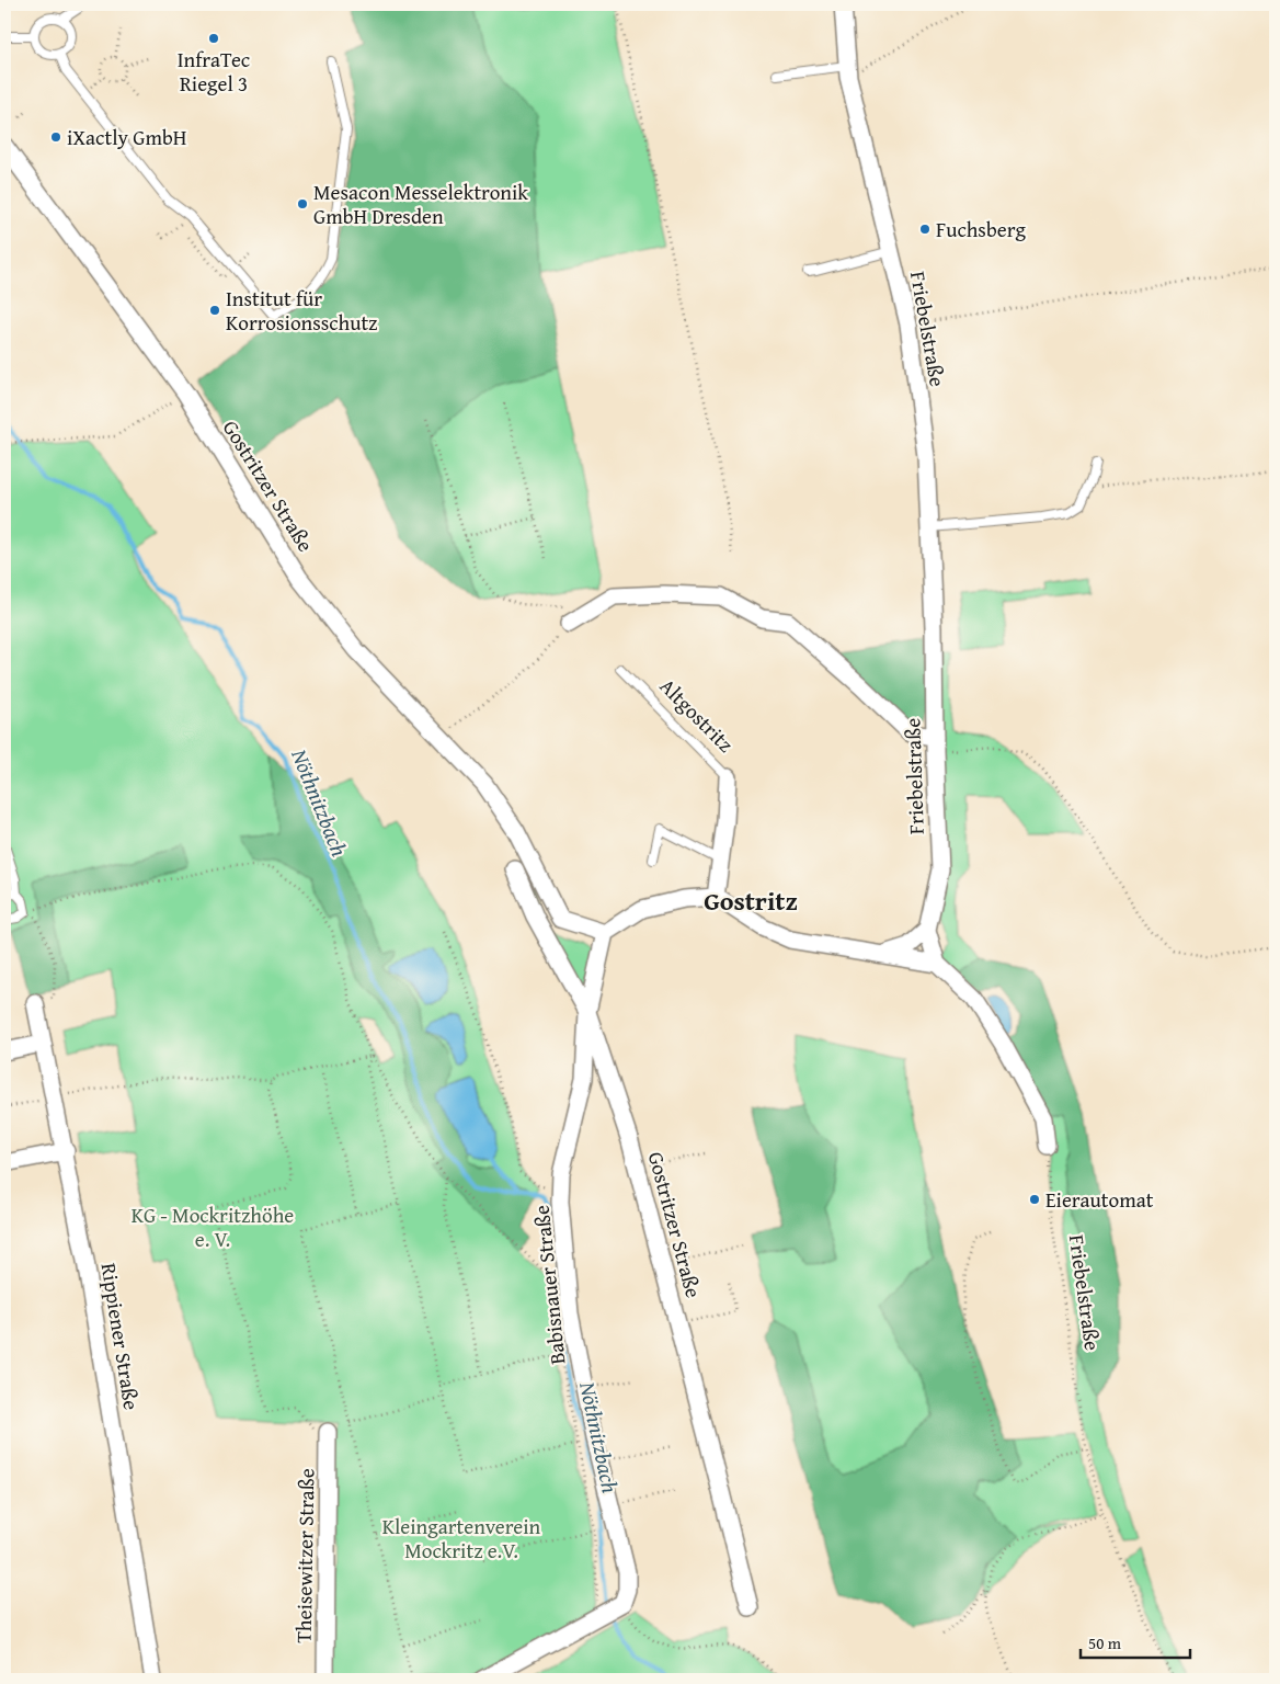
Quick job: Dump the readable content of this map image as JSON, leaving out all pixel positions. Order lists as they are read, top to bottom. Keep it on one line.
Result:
{"streets":{"street":["Friebelstraße","Gostritzer Straße","Altgostritz","Babisnauer Straße","Rippiener Straße","Theisewitzer Straße"]},"crossings":[["Gostritzer Straße","Babisnauer Straße"]],"districts":["Gostritz"],"water":["Nöthnitzbach"],"parks":["KG - Mockritzhöhe e. V.","Kleingartenverein Mockritz e.V."],"places":["InfraTec Riegel 3","iXactly GmbH","Mesacon Messelektronik GmbH Dresden","Fuchsberg","Institut für Korrosionsschutz","Eierautomat"],"scale_bar":"50 m"}
